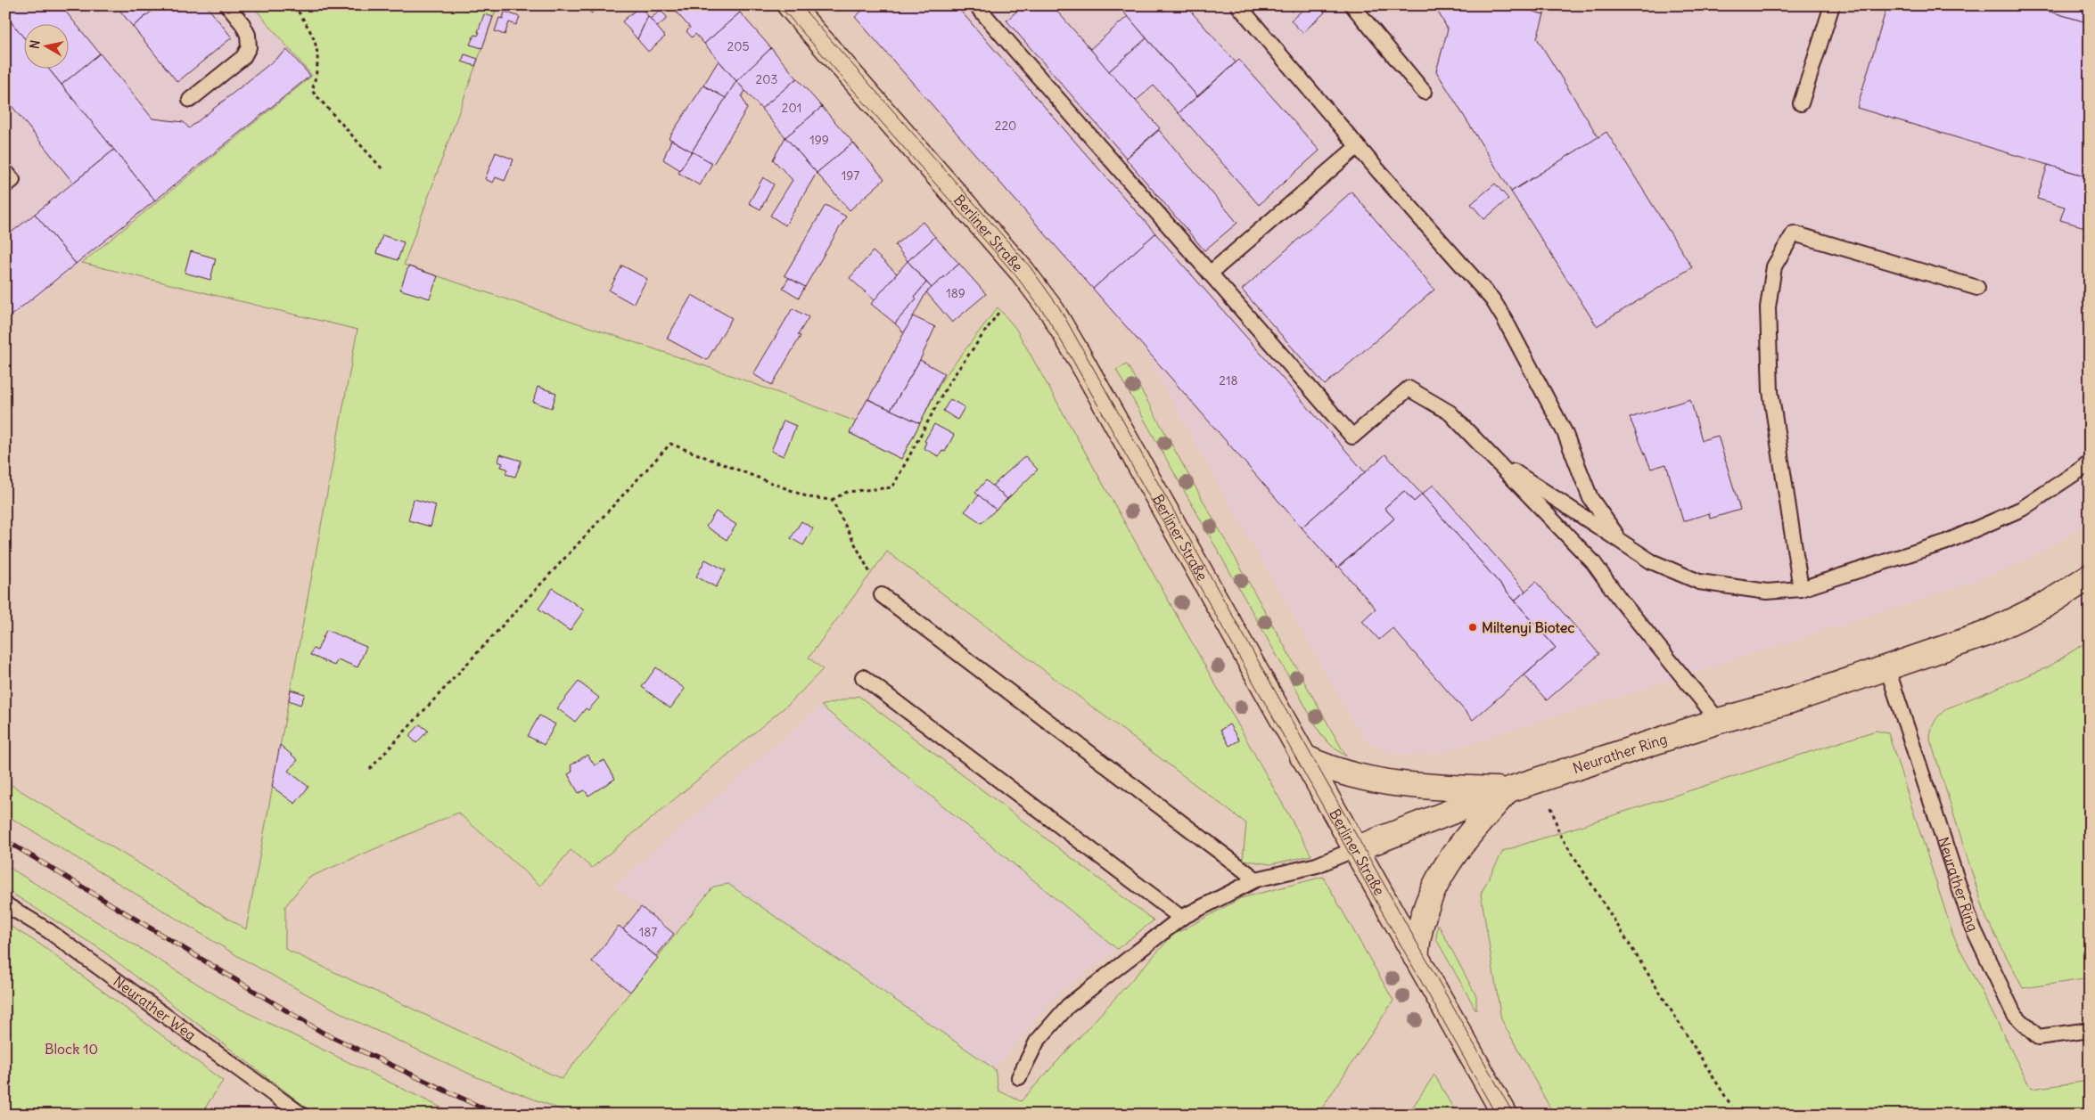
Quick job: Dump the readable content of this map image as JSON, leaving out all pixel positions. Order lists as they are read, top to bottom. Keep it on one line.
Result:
{"streets":{"main road":["Berliner Straße","Neurather Ring"],"lane":["Neurather Weg"]},"crossings":[["Berliner Straße","Neurather Ring"]],"parks":["Block 10"],"places":["Miltenyi Biotec"],"house_numbers":["205","203","201","220","199","197","189","218","187"],"north":"left"}
